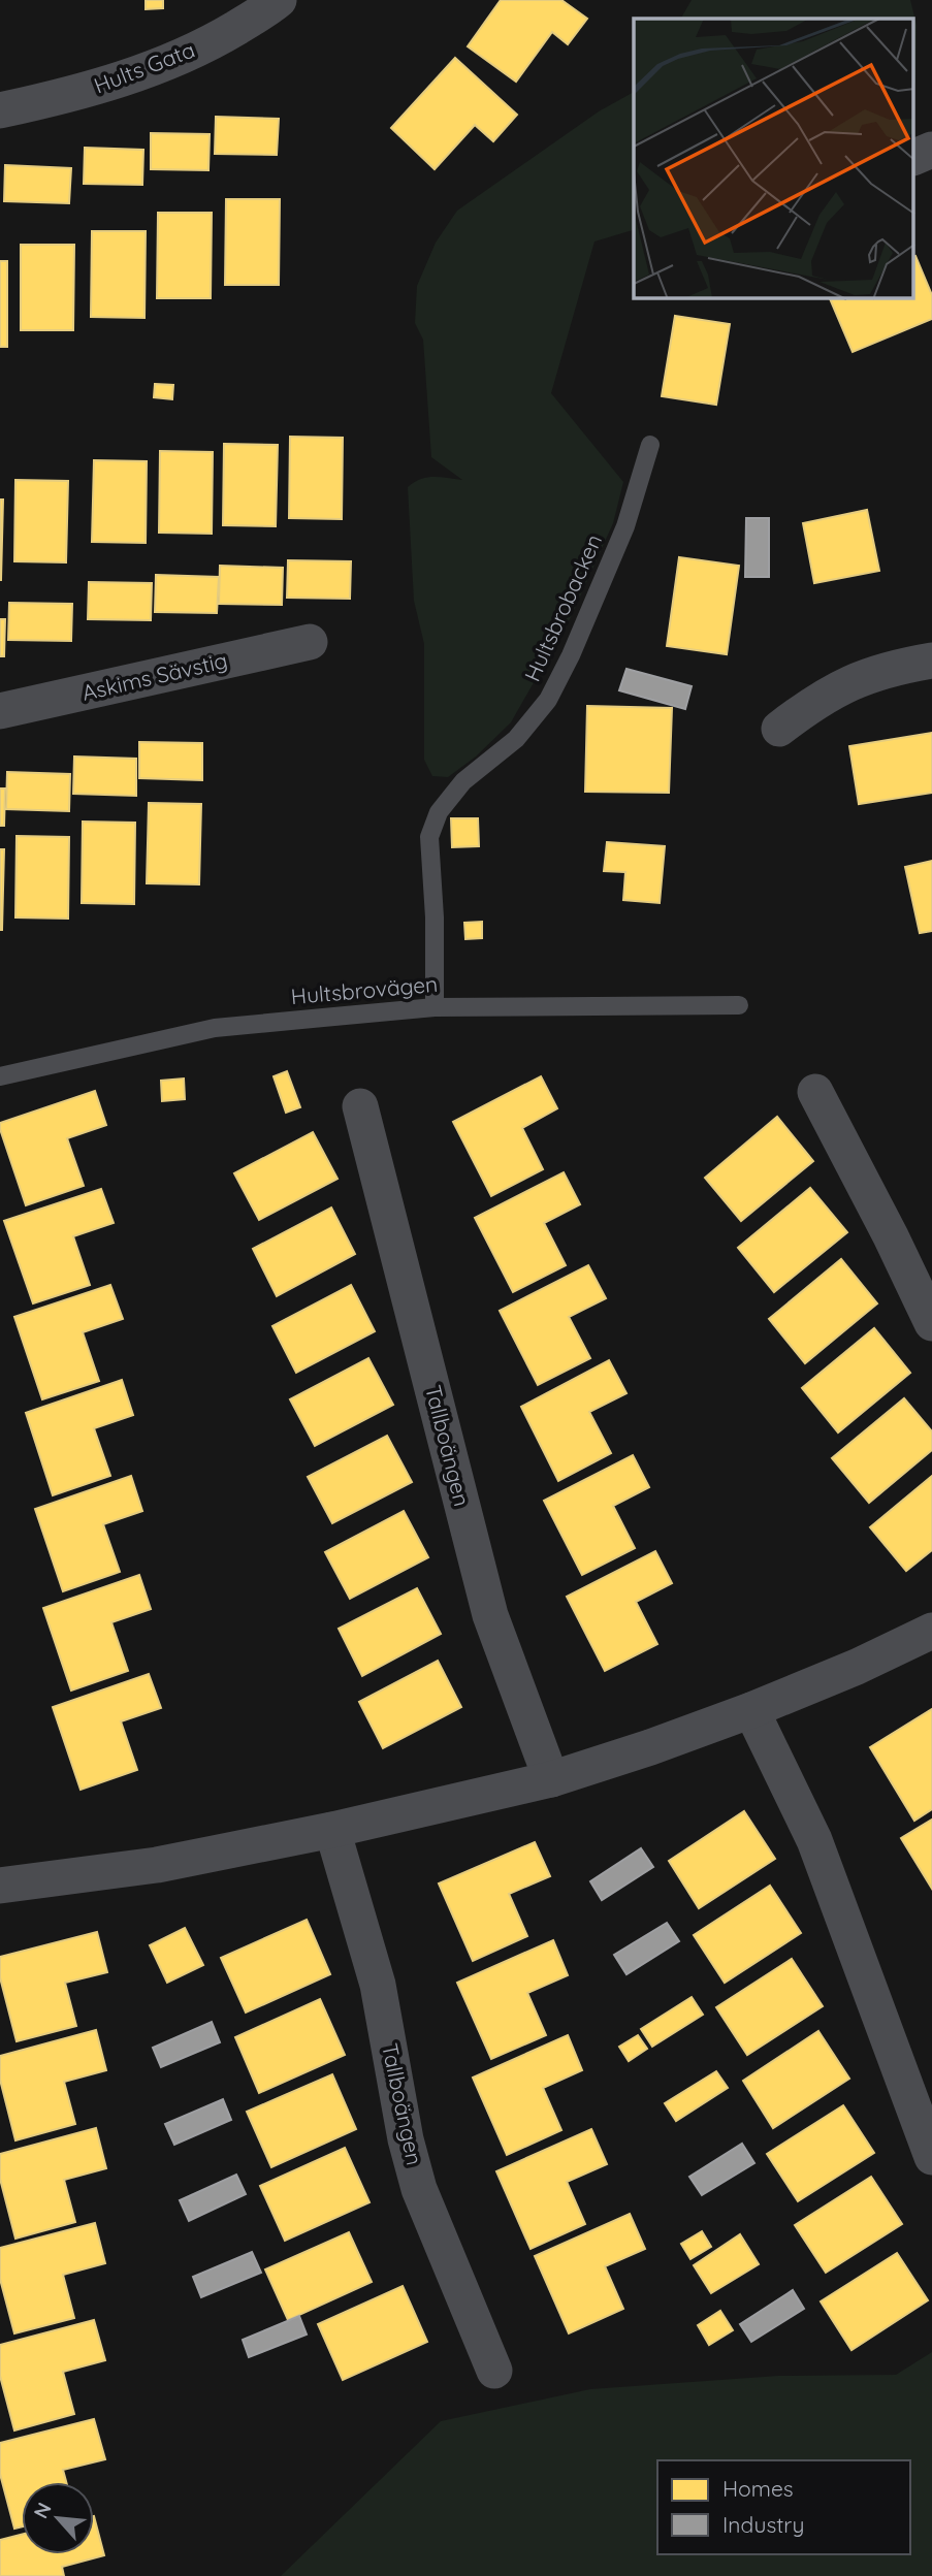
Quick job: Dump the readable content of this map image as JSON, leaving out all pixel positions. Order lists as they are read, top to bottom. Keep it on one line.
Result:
{"streets":{"street":["Hults Gata","Askims Sävstig","Tallboängen"],"lane":["Hultsbrobacken","Hultsbrovägen"]},"crossings":[["Hultsbrobacken","Hultsbrovägen"]],"legend":["Homes","Industry"],"north":"top left"}
